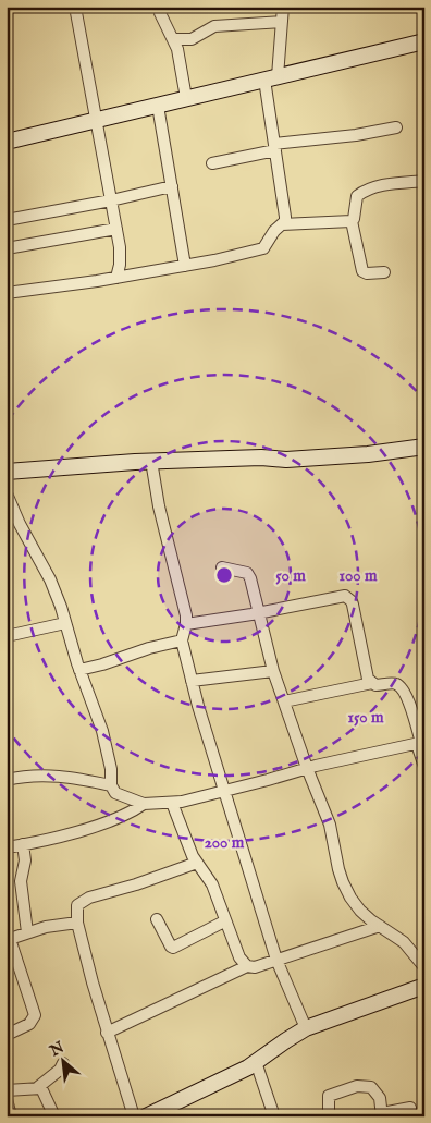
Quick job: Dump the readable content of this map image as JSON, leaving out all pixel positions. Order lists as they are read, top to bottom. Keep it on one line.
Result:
{"north":"top left","rings":["50 m","100 m","150 m","200 m"]}
